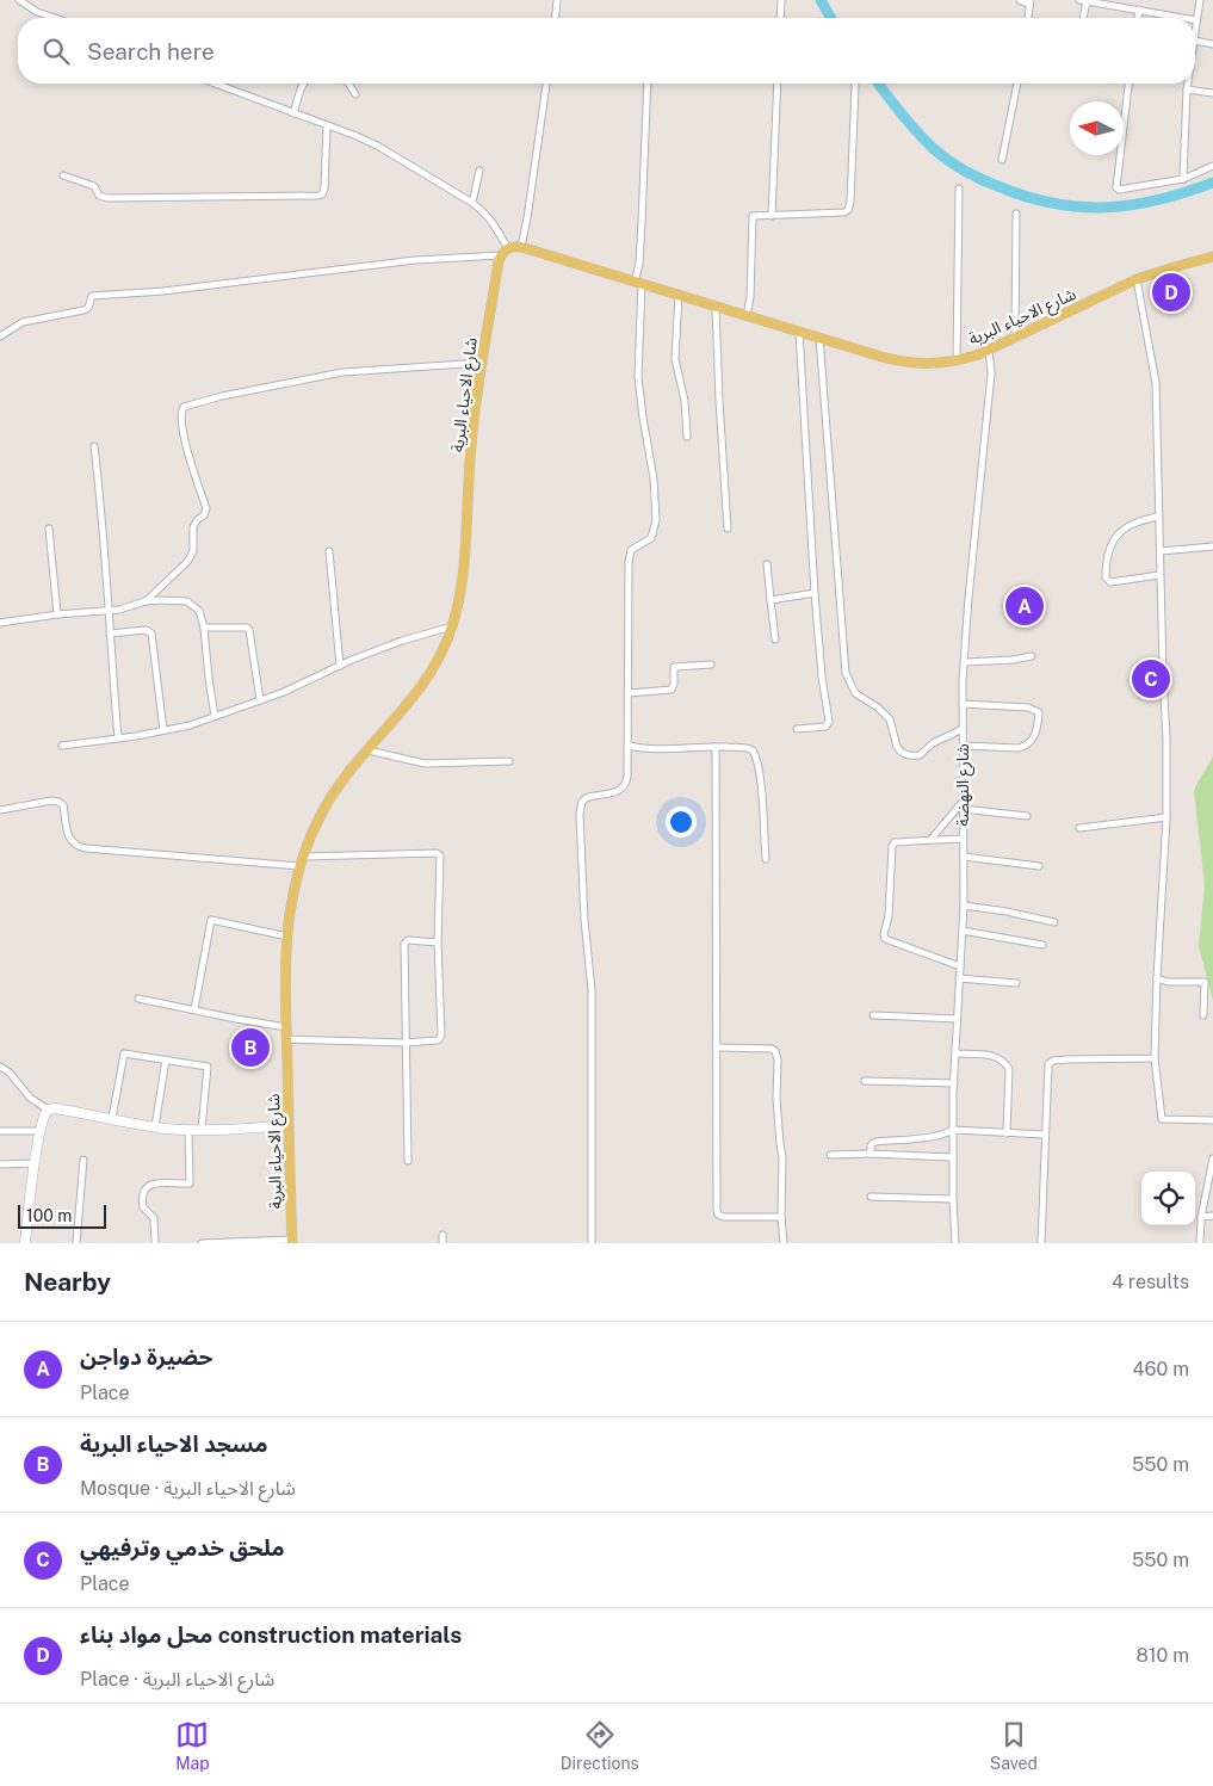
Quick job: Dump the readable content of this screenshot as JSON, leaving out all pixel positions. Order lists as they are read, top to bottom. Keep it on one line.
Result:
{"streets":{"main road":["شارع الاحياء البرية"],"street":["شارع النهضة"]},"crossings":[["شارع الاحياء البرية","شارع النهضة"]],"scale_bar":"100 m","north":"left","page":{"search":"Search here","pins":["D","A","C","B"],"scale":"100 m","heading":["Nearby","4 results"],"list":[{"mark":"A","name":"حضيرة دواجن","note":"Place","value":"460 m"},{"mark":"B","name":"مسجد الاحياء البرية","note":"Mosque · شارع الاحياء البرية","value":"550 m"},{"mark":"C","name":"ملحق خدمي وترفيهي","note":"Place","value":"550 m"},{"mark":"D","name":"محل مواد بناء construction materials","note":"Place · شارع الاحياء البرية","value":"810 m"}],"nav":["Map","Directions","Saved"]}}
